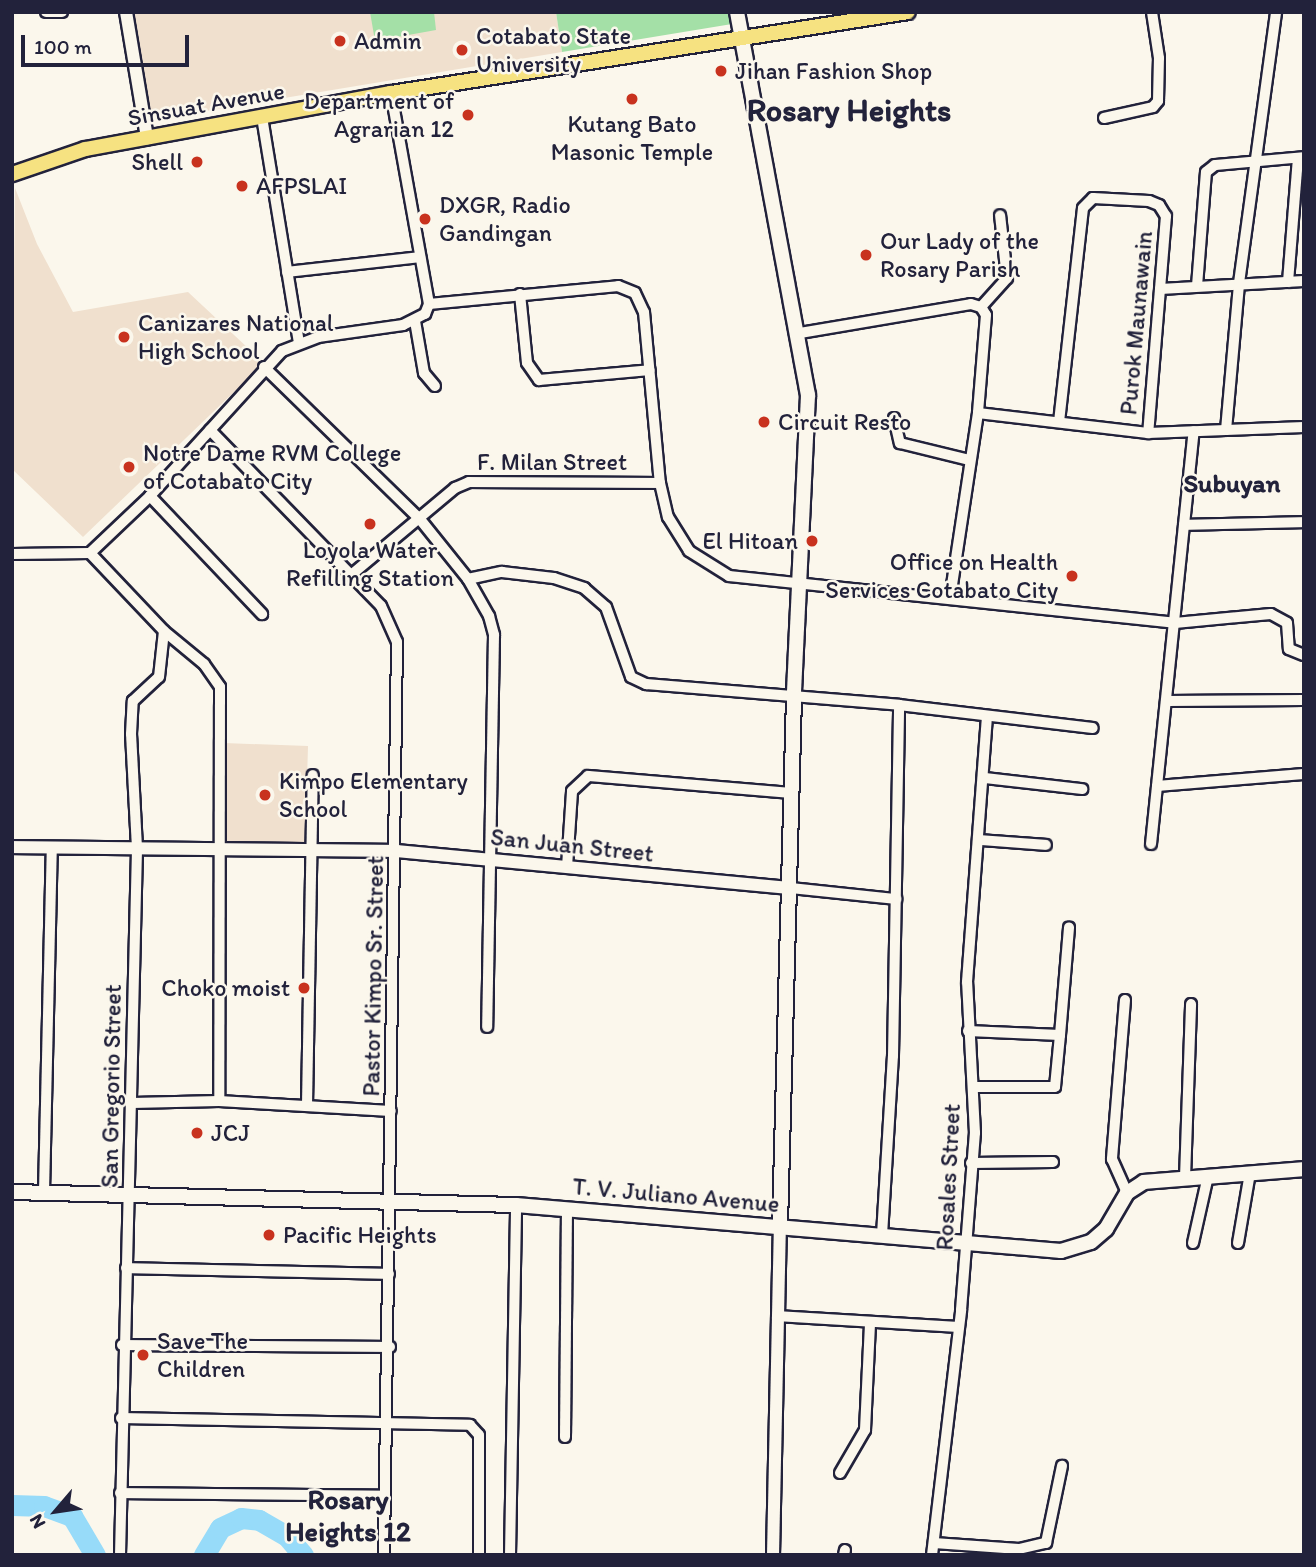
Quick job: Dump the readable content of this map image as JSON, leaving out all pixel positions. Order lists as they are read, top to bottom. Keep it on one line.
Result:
{"streets":{"main road":["Sinsuat Avenue","T. V. Juliano Avenue"],"street":["Purok Maunawain","F. Milan Street","San Juan Street","Pastor Kimpo Sr. Street","San Gregorio Street","Rosales Street"]},"crossings":[["F. Milan Street","Pastor Kimpo Sr. Street"],["San Juan Street","Pastor Kimpo Sr. Street"],["San Juan Street","San Gregorio Street"],["Pastor Kimpo Sr. Street","T. V. Juliano Avenue"],["San Gregorio Street","T. V. Juliano Avenue"],["Rosales Street","T. V. Juliano Avenue"]],"districts":["Rosary Heights","Subuyan","Rosary Heights 12"],"places":["Admin","Cotabato State University","Jihan Fashion Shop","Kutang Bato Masonic Temple","Department of Agrarian 12","Shell","AFPSLAI","DXGR, Radio Gandingan","Our Lady of the Rosary Parish","Canizares National High School","Circuit Resto","Notre Dame RVM College of Cotabato City","Loyola Water Refilling Station","El Hitoan","Office on Health Services Cotabato City","Kimpo Elementary School","Choko moist","JCJ","Pacific Heights","Save The Children"],"scale_bar":"100 m","north":"bottom left"}
